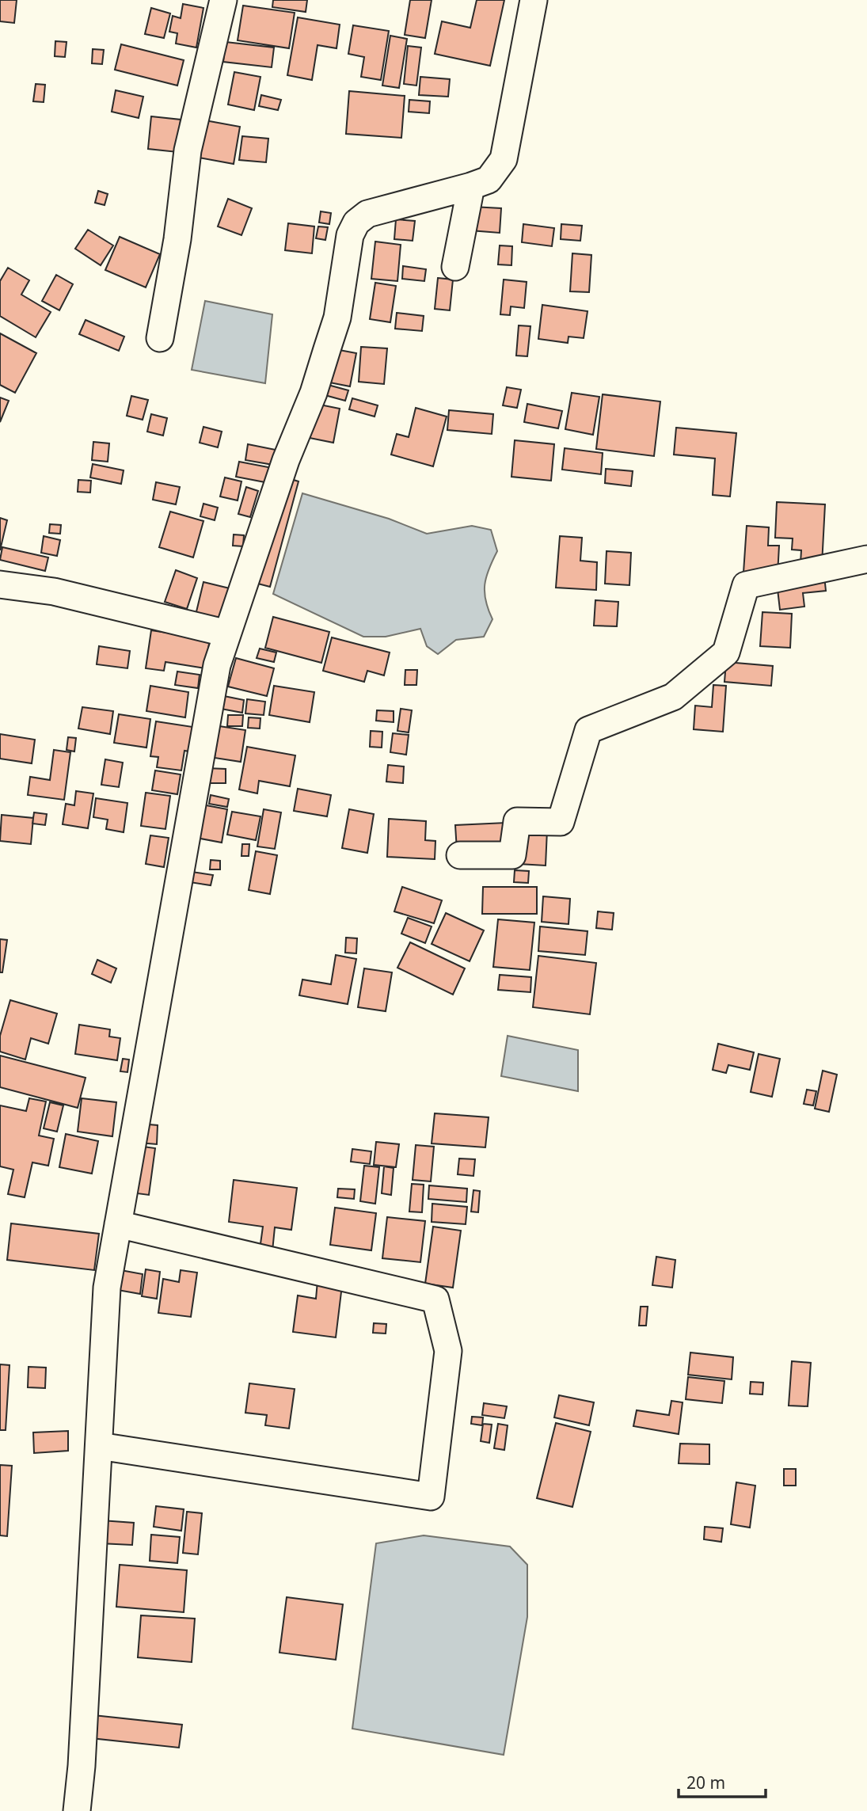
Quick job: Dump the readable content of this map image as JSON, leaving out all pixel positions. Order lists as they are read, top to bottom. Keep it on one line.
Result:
{"scale_bar":"20 m"}
